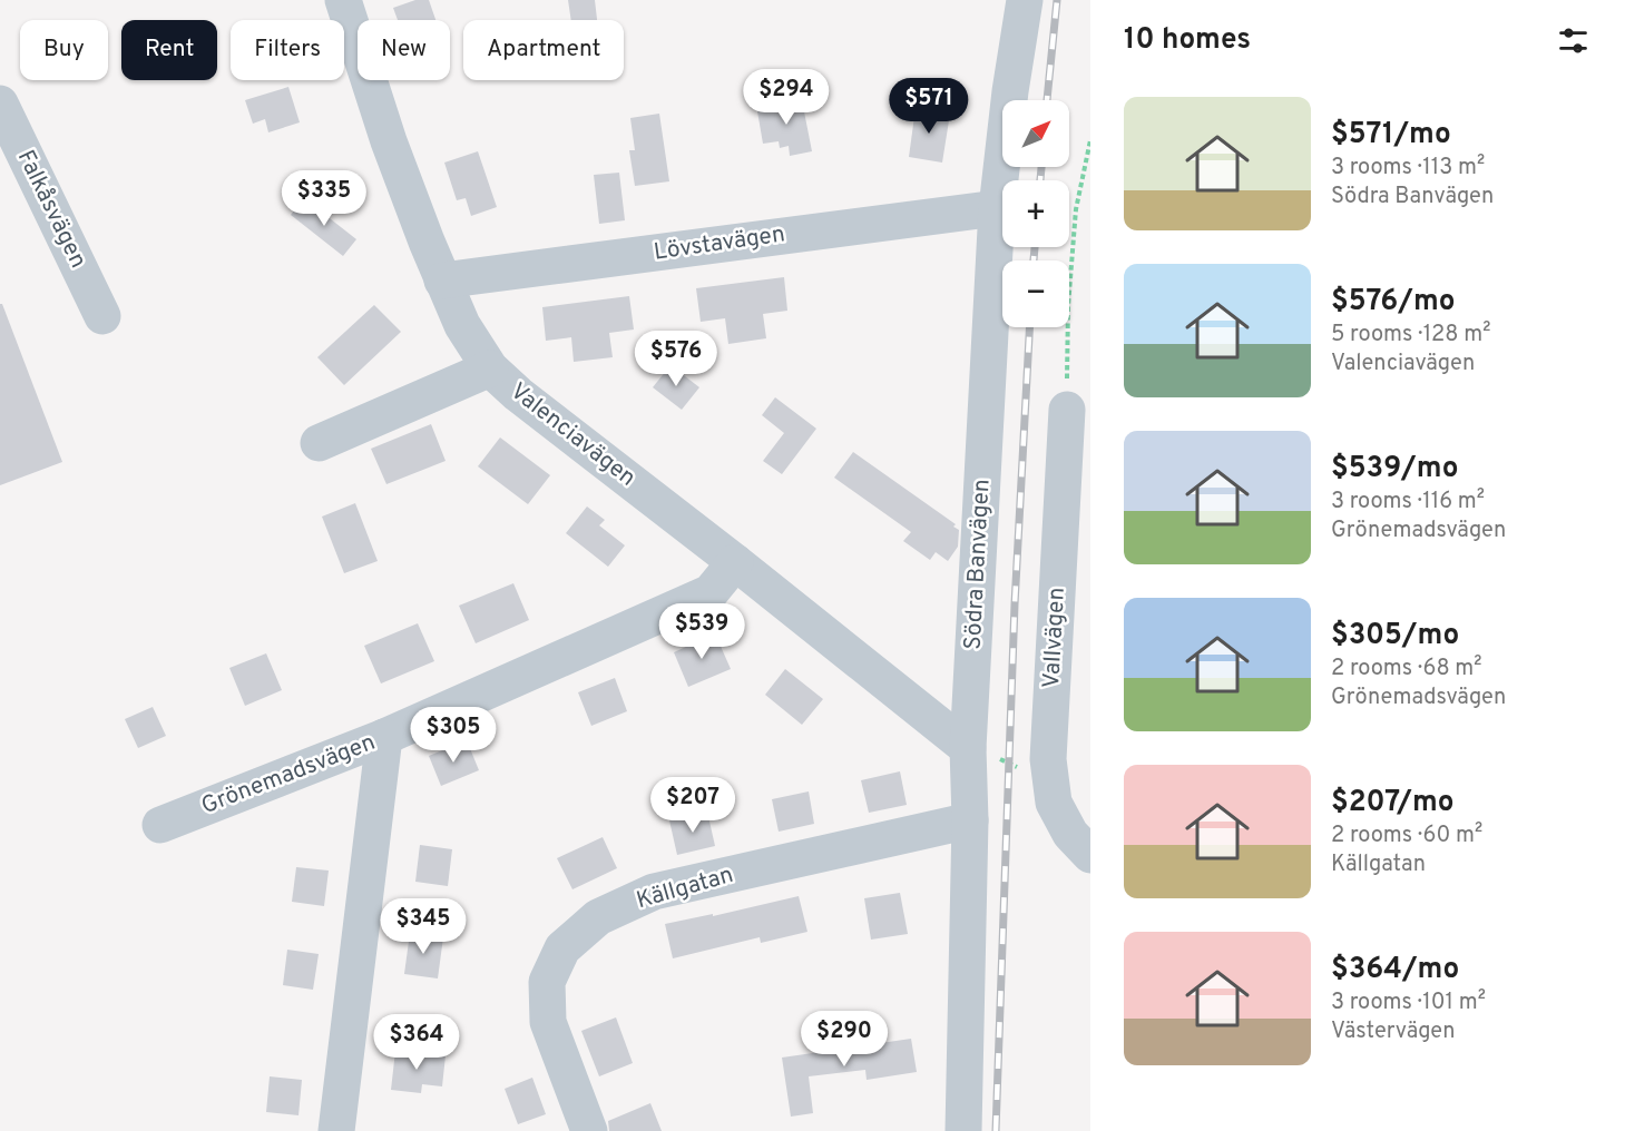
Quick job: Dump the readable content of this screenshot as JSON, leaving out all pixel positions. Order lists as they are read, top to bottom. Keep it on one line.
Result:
{"streets":{"street":["Falkåsvägen","Lövstavägen","Valenciavägen","Södra Banvägen","Vallvägen","Grönemadsvägen","Källgatan"]},"crossings":[["Lövstavägen","Valenciavägen"],["Lövstavägen","Södra Banvägen"],["Valenciavägen","Södra Banvägen"],["Valenciavägen","Grönemadsvägen"],["Södra Banvägen","Källgatan"]],"north":"top right","page":{"heading":"10 homes","chip":["Buy","Rent","Filters","New","Apartment"],"price":["$294","$571","$335","$576","$539","$305","$207","$345","$290","$364"],"list":[{"name":"$571/mo","note":"3 rooms · 113 m² · Södra Banvägen"},{"name":"$576/mo","note":"5 rooms · 128 m² · Valenciavägen"},{"name":"$539/mo","note":"3 rooms · 116 m² · Grönemadsvägen"},{"name":"$305/mo","note":"2 rooms · 68 m² · Grönemadsvägen"},{"name":"$207/mo","note":"2 rooms · 60 m² · Källgatan"},{"name":"$364/mo","note":"3 rooms · 101 m² · Västervägen"}],"map_buttons":["+","−"]}}
